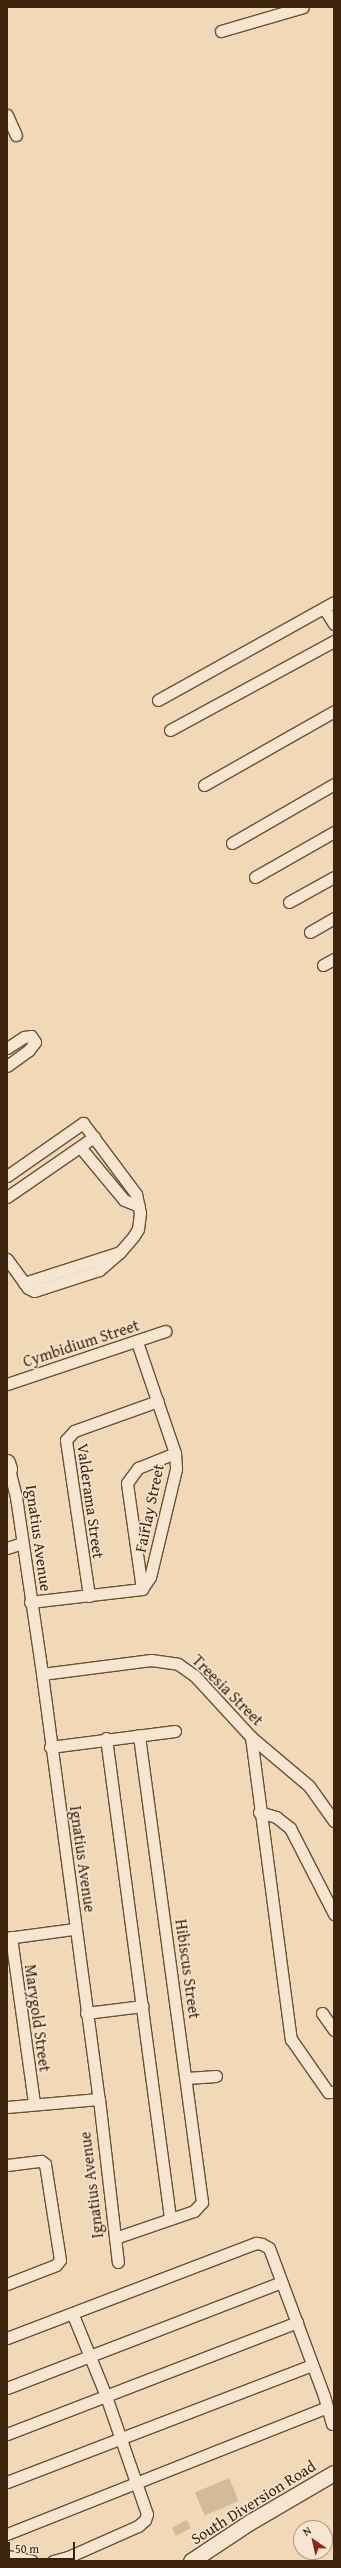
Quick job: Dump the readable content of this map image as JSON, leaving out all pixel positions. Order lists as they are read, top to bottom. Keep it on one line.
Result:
{"streets":{"main road":["South Diversion Road"],"street":["Cymbidium Street","Valderama Street","Fairlay Street","Ignatius Avenue","Treesia Street","Hibiscus Street","Marygold Street"]},"crossings":[["Cymbidium Street","Fairlay Street"],["Valderama Street","Fairlay Street"],["Ignatius Avenue","Treesia Street"]],"scale_bar":"50 m","north":"top left"}
